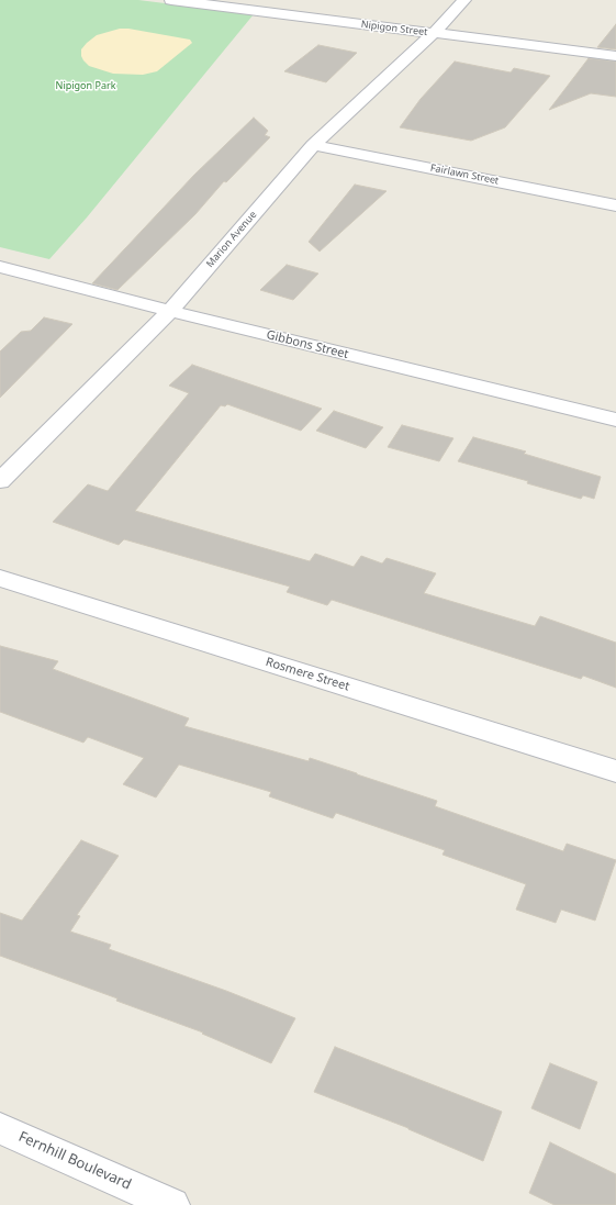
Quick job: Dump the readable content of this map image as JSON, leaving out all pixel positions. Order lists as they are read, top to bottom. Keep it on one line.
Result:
{"streets":{"street":["Nipigon Street","Fairlawn Street","Marion Avenue","Gibbons Street","Rosmere Street","Fernhill Boulevard"]},"crossings":[["Nipigon Street","Marion Avenue"],["Fairlawn Street","Marion Avenue"],["Marion Avenue","Gibbons Street"]],"parks":["Nipigon Park"]}
